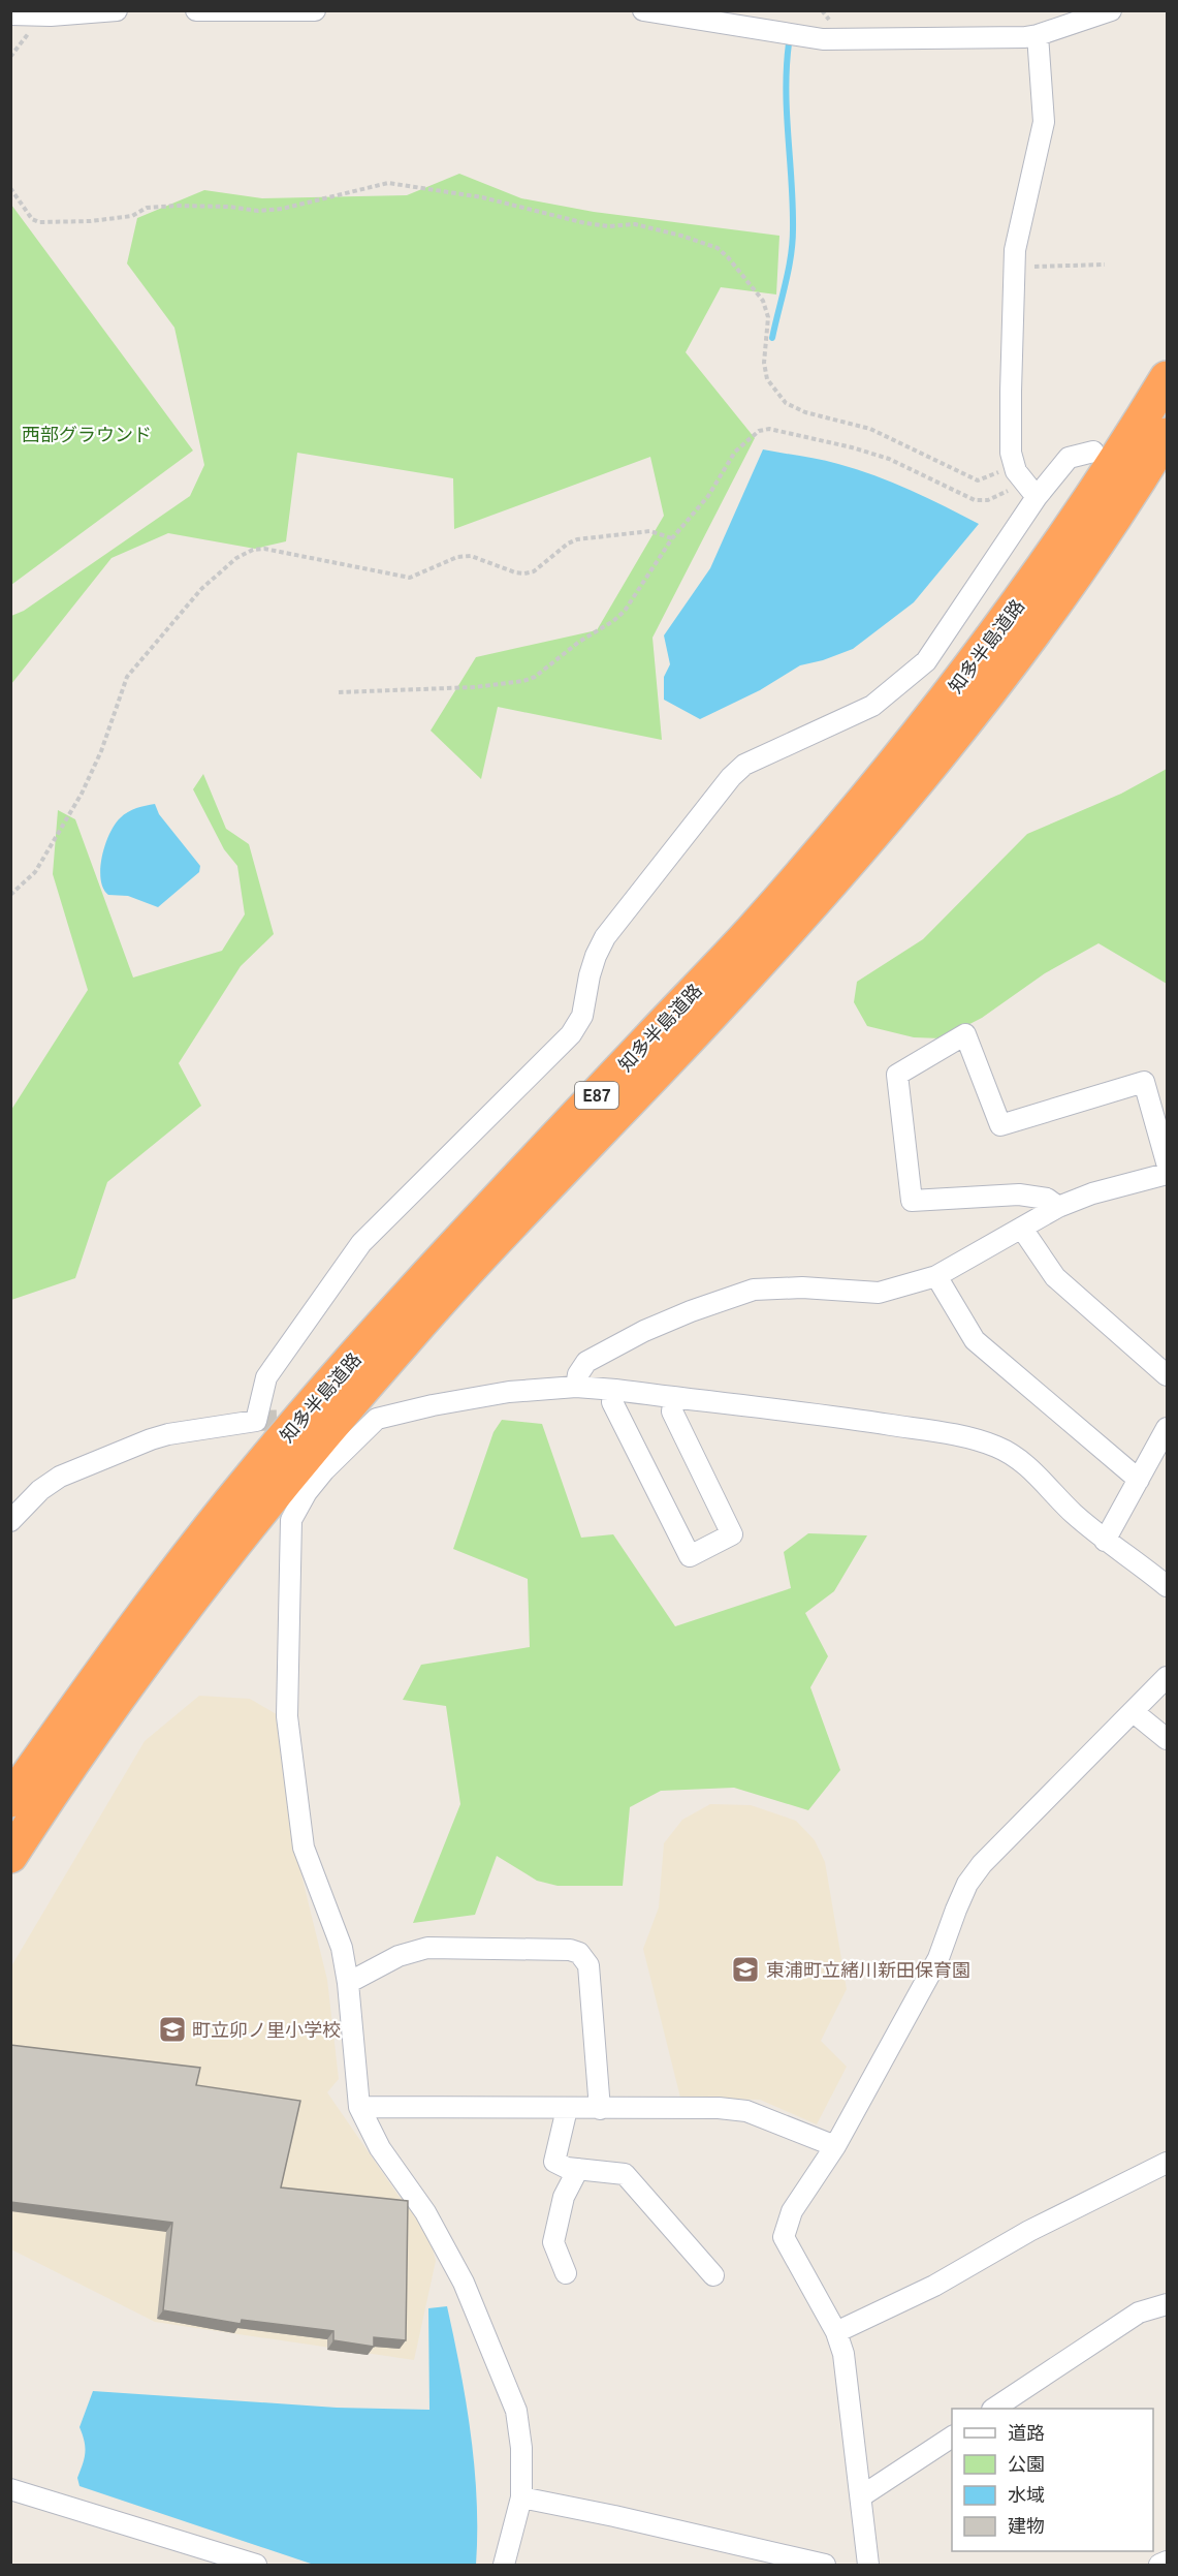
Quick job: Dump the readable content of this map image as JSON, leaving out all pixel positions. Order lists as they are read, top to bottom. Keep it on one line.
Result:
{"streets":{"highway":["知多半島道路","E87"]},"parks":["西部グラウンド"],"places":{"school or university":["東浦町立緒川新田保育園","町立卯ノ里小学校"]},"legend":["道路","公園","水域","建物"]}
